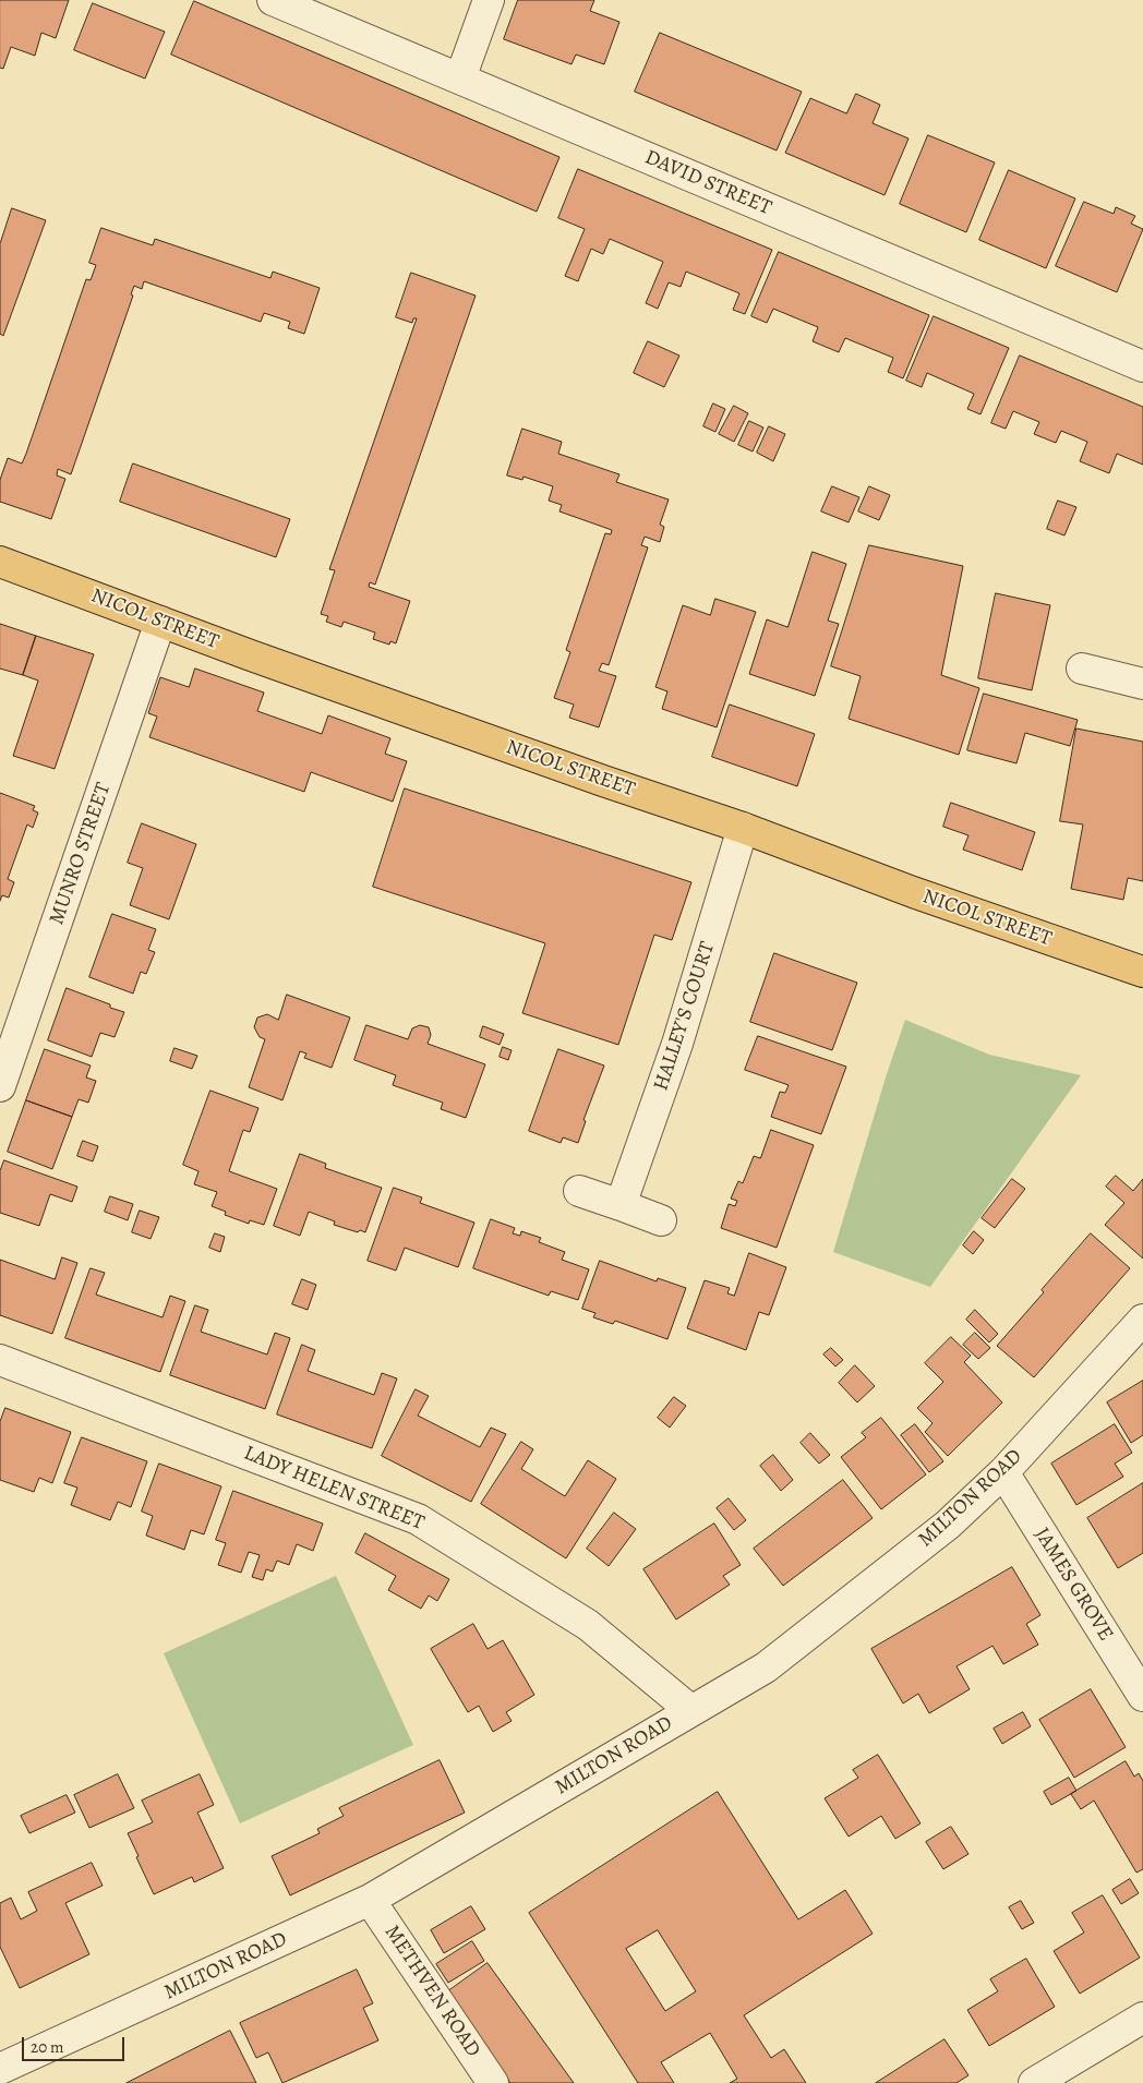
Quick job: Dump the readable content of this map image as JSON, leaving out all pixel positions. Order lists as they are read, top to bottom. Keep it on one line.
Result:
{"streets":{"main road":["NICOL STREET"],"street":["DAVID STREET","MUNRO STREET","HALLEY'S COURT","LADY HELEN STREET","MILTON ROAD","JAMES GROVE","METHVEN ROAD"]},"crossings":[["NICOL STREET","MUNRO STREET"],["NICOL STREET","HALLEY'S COURT"],["LADY HELEN STREET","MILTON ROAD"],["MILTON ROAD","JAMES GROVE"],["MILTON ROAD","METHVEN ROAD"]],"scale_bar":"20 m"}
